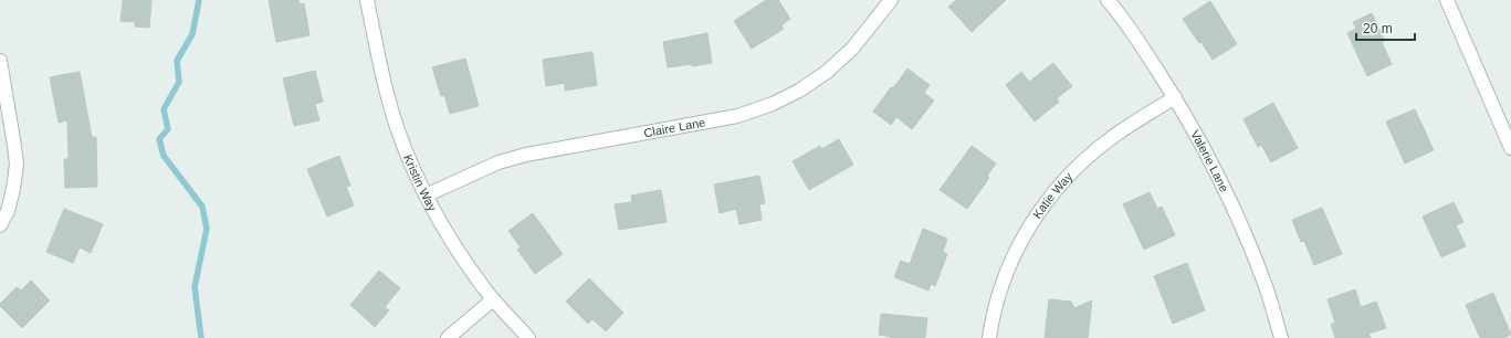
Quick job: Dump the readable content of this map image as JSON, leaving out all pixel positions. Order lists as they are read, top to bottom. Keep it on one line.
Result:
{"streets":{"street":["Claire Lane","Valerie Lane","Kristin Way","Katie Way"]},"crossings":[["Claire Lane","Kristin Way"],["Valerie Lane","Katie Way"]],"scale_bar":"20 m"}
